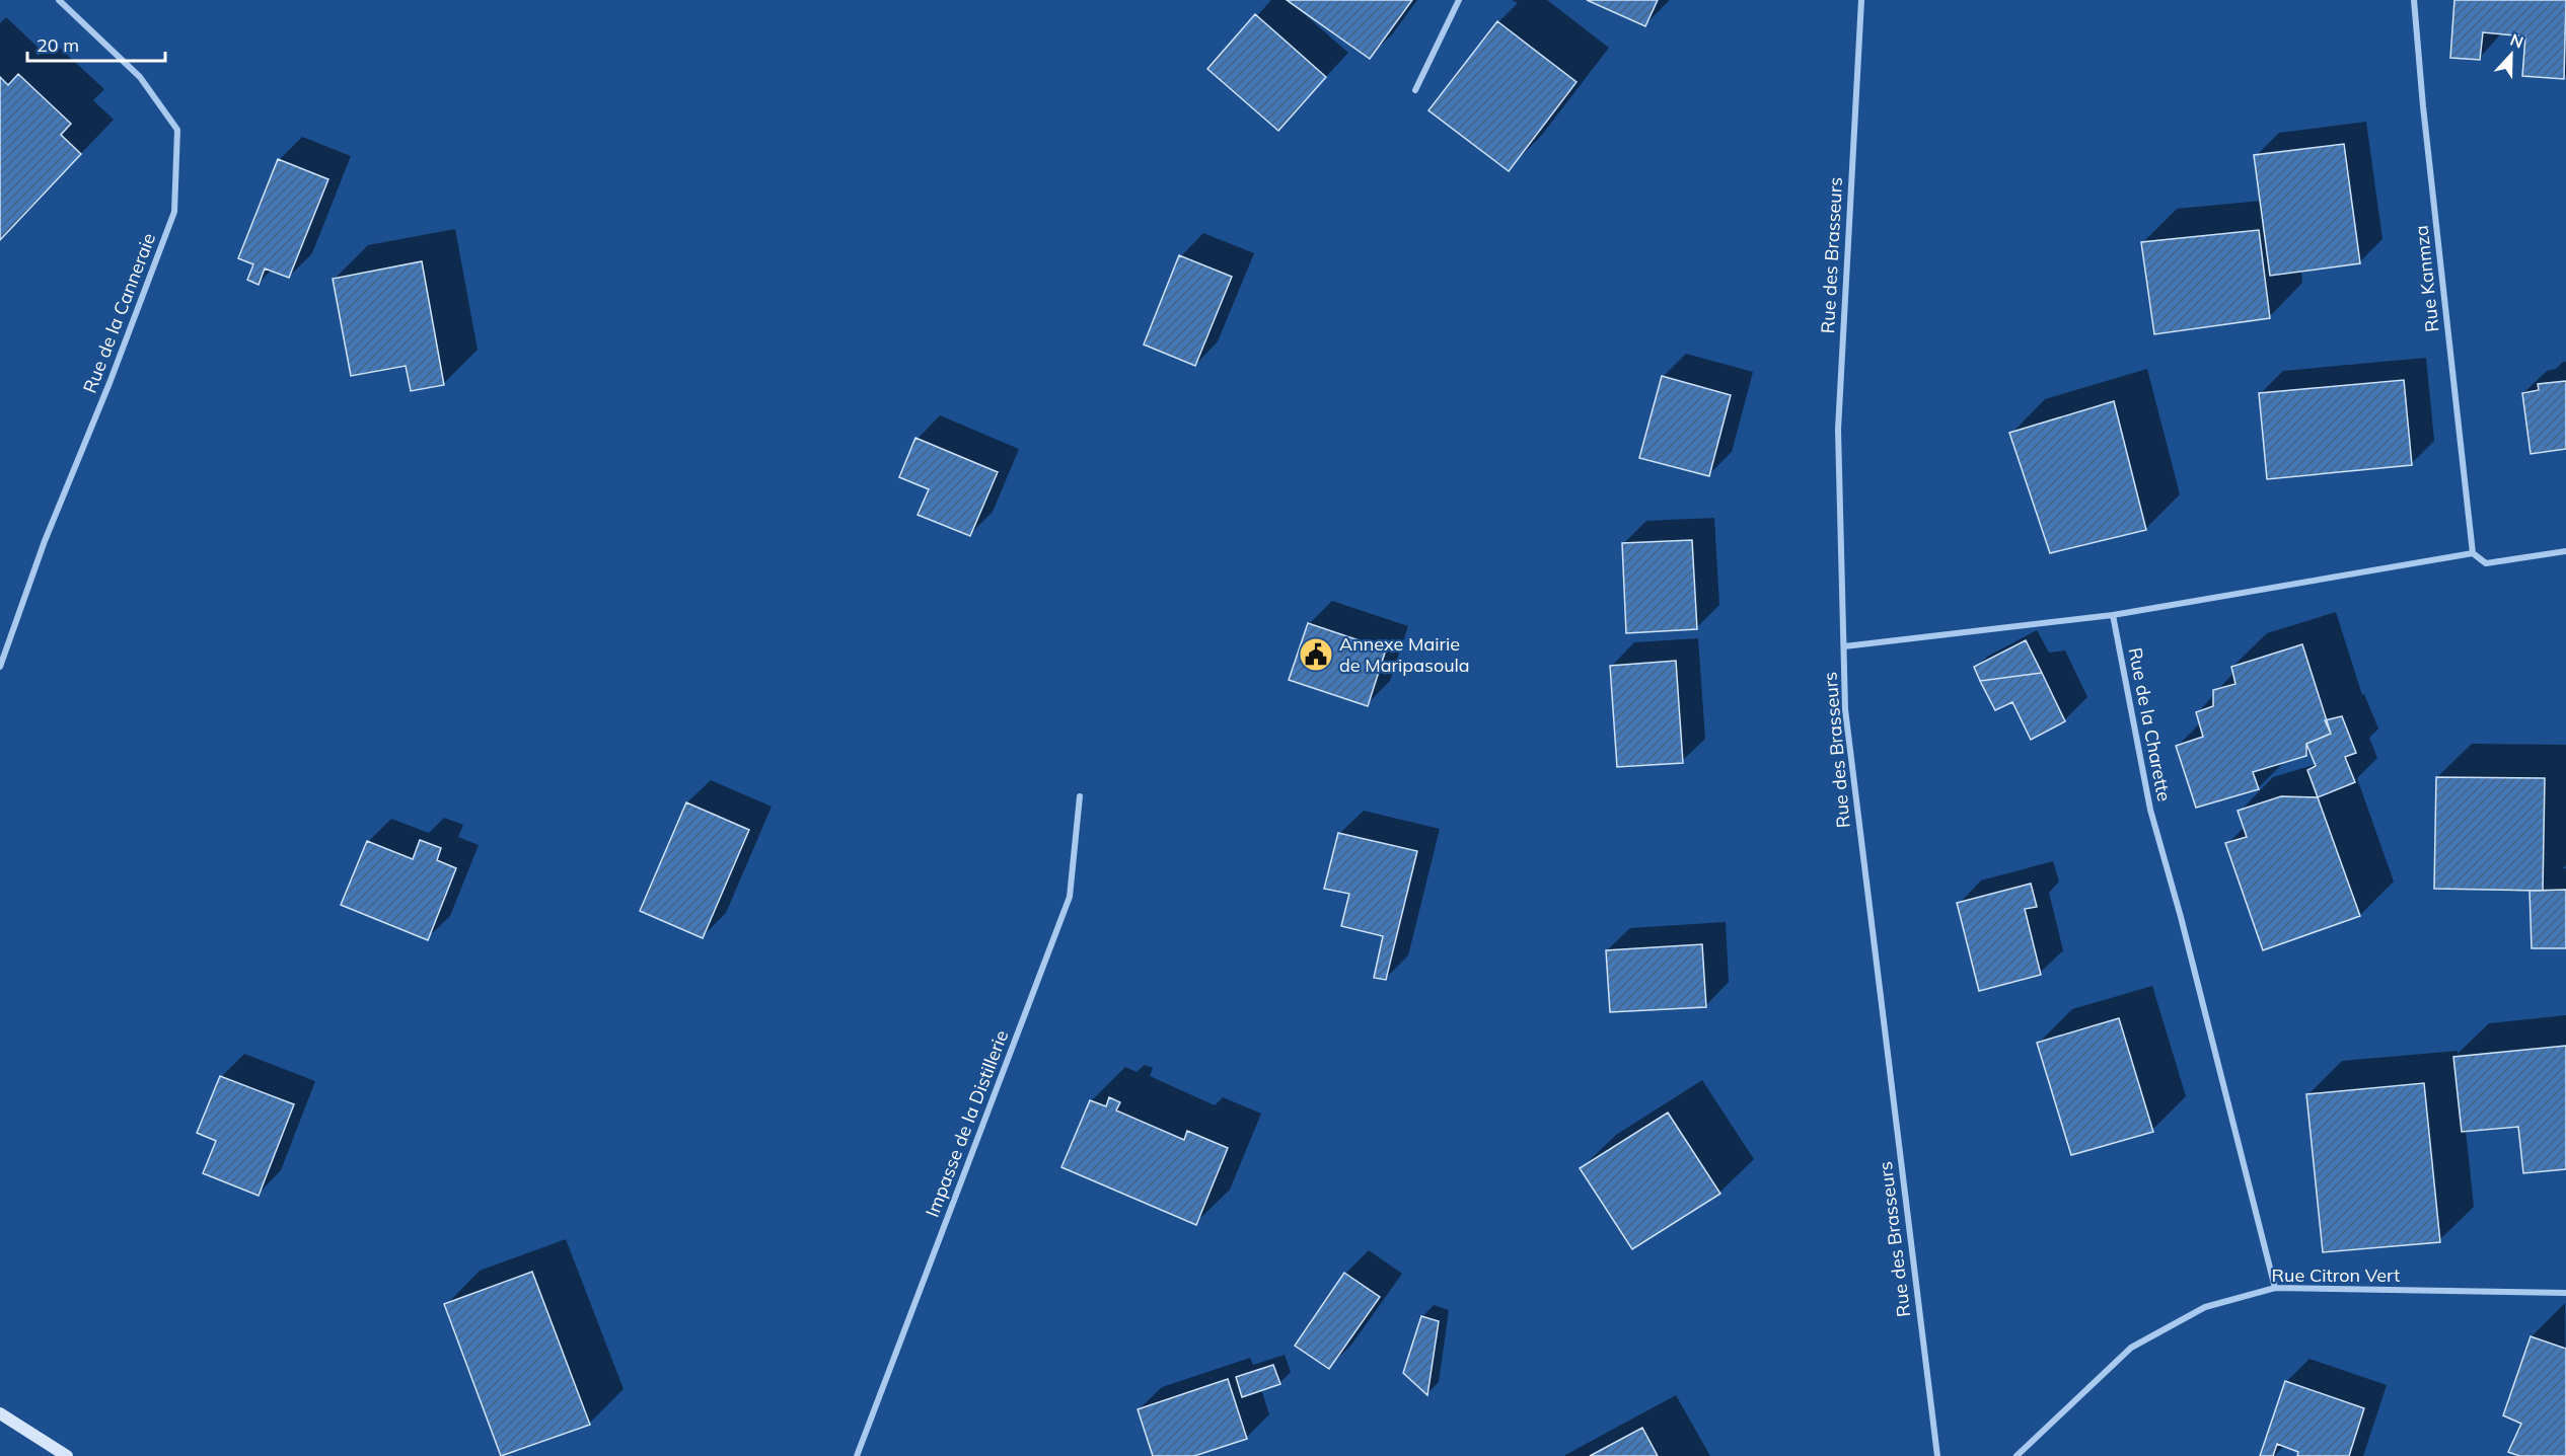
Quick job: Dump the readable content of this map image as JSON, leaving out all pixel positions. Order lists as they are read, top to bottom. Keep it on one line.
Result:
{"streets":{"street":["Rue des Brasseurs","Rue Kanmza","Rue de la Canneraie","Rue de la Charette","Impasse de la Distillerie","Rue Citron Vert"]},"crossings":[["Rue de la Charette","Rue Citron Vert"]],"places":{"public building":["Annexe Mairie de Maripasoula"]},"scale_bar":"20 m","north":"top"}
